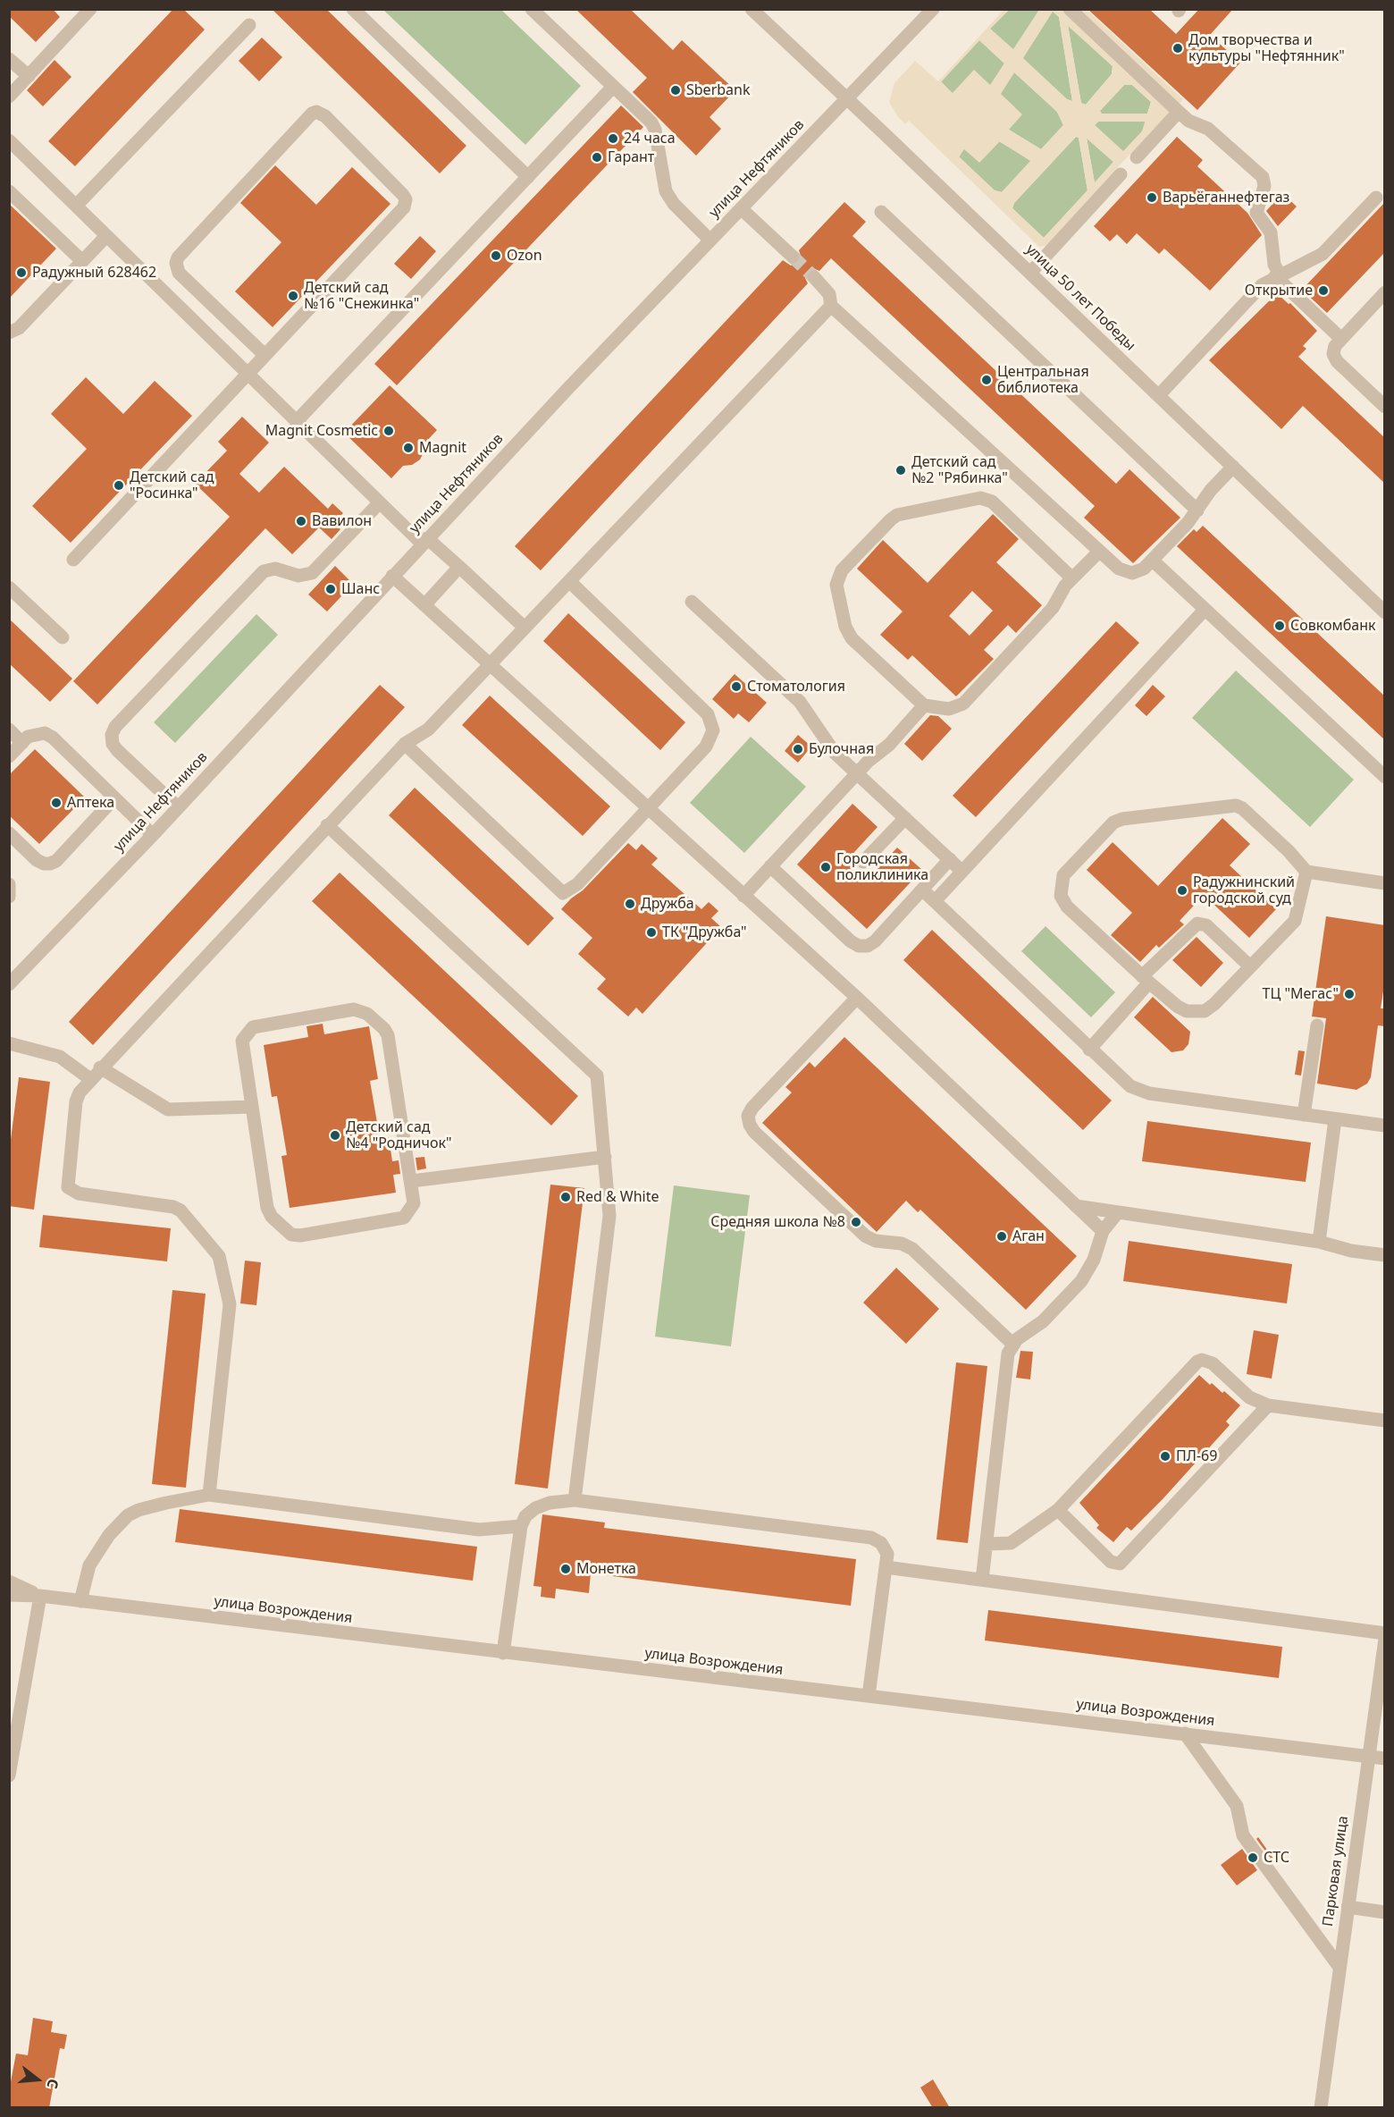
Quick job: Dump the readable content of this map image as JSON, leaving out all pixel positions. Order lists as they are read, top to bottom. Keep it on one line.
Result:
{"streets":{"street":["улица Нефтяников","улица 50 лет Победы","улица Возрождения","Парковая улица"]},"crossings":[["улица Нефтяников","улица 50 лет Победы"],["улица Возрождения","Парковая улица"]],"places":["Дом творчества и культуры \"Нефтянник\"","Sberbank","24 часа","Гарант","Варьёганнефтегаз","Ozon","Радужный 628462","Открытие","Детский сад №16 \"Снежинка\"","Центральная библиотека","Magnit Cosmetic","Magnit","Детский сад №2 \"Рябинка\"","Детский сад \"Росинка\"","Вавилон","Шанс","Совкомбанк","Стоматология","Булочная","Аптека","Городская поликлиника","Радужнинский городской суд","Дружба","ТК \"Дружба\"","ТЦ \"Мегас\"","Детский сад №4 \"Родничок\"","Red & White","Средняя школа №8","Аган","ПЛ-69","Монетка","СТС"],"north":"right"}
